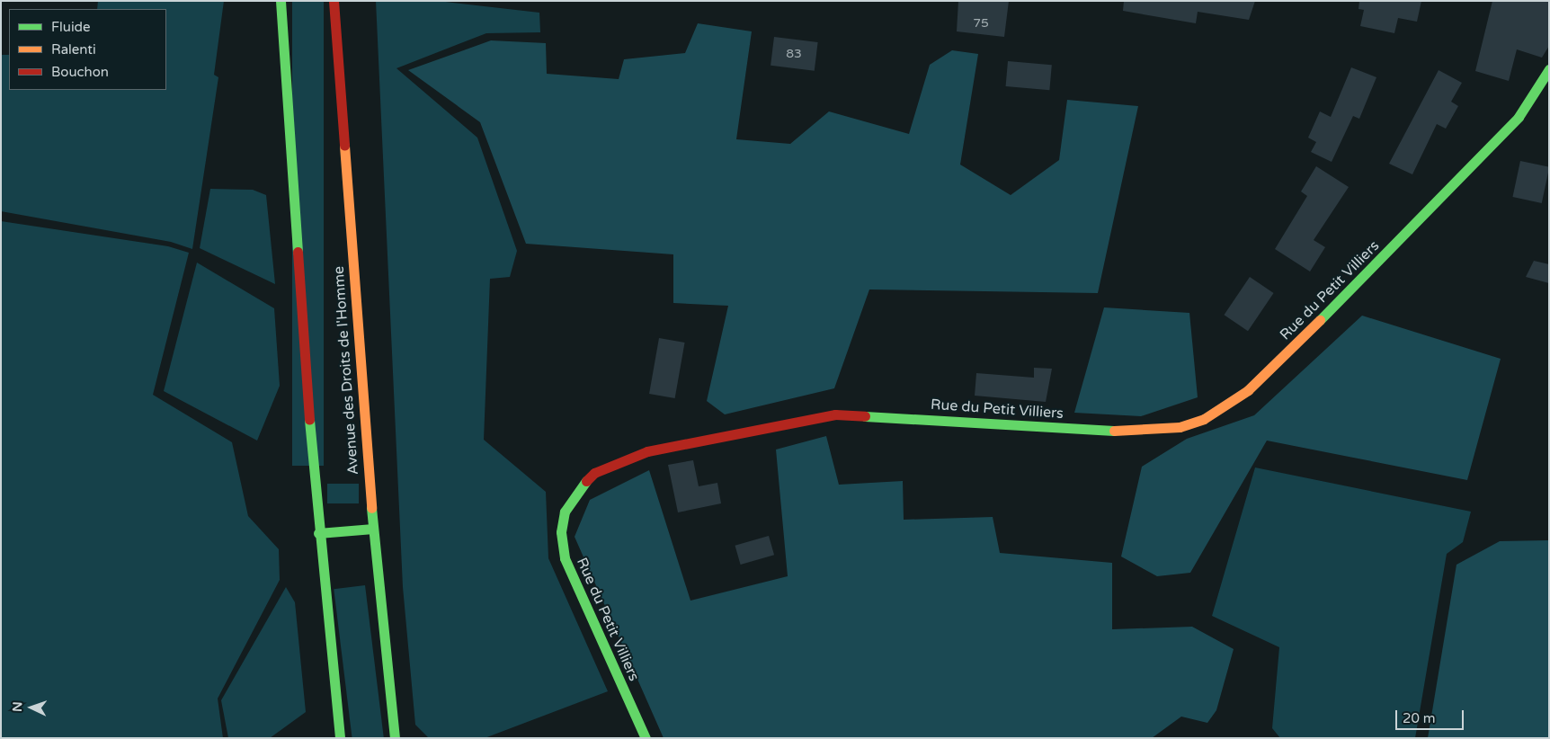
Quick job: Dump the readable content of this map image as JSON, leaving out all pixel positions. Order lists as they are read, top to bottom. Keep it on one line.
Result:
{"streets":{"main road":["Rue du Petit Villiers","Avenue des Droits de l'Homme"]},"house_numbers":["75","83"],"legend":["Fluide","Ralenti","Bouchon"],"scale_bar":"20 m","north":"left"}
